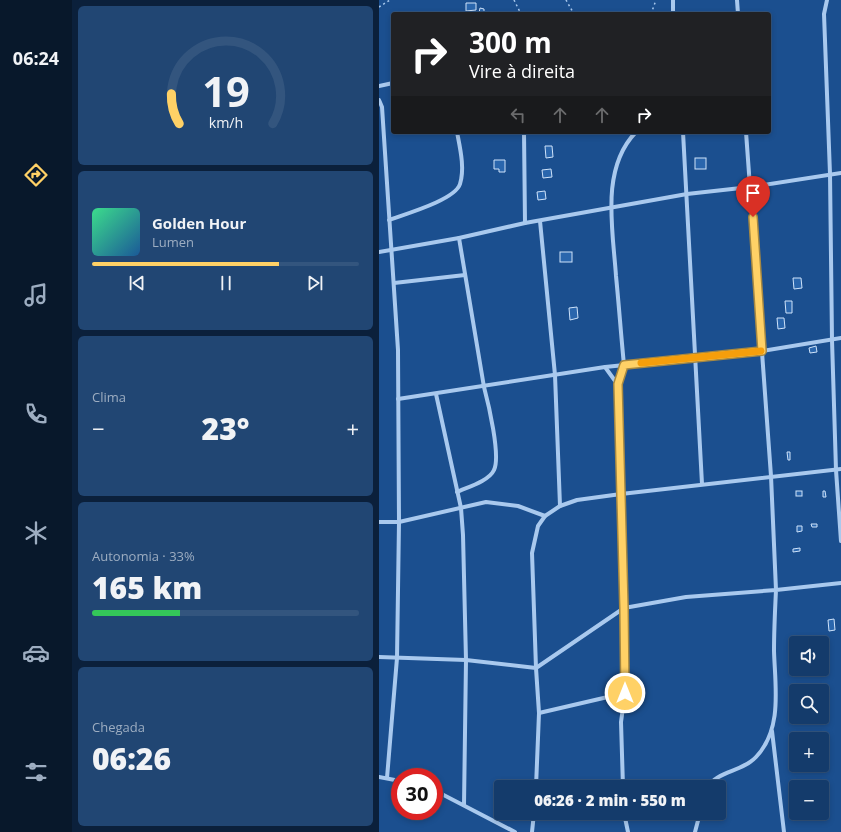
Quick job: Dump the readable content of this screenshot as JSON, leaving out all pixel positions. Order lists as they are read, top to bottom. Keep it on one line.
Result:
{"page":{"tabs":"06:24","turn":["300 m","Vire à direita"],"song":["Golden Hour","Lumen"],"tile":["Clima",["Autonomia · 33%","165 km"],["Chegada","06:26"]],"heat":["−","23°","+"],"map_buttons":["+","−"],"limit":"30","trip":"06:26 · 2 min · 550 m","gauge":["19","km/h"]}}
